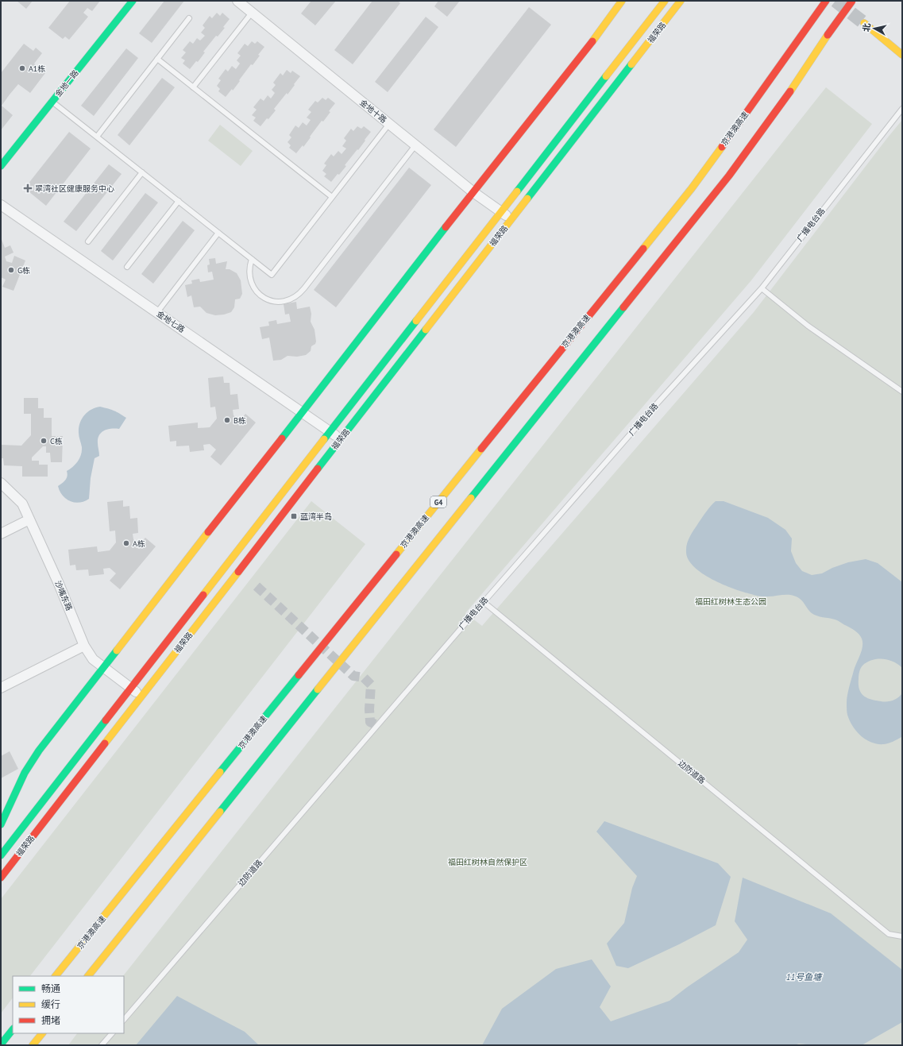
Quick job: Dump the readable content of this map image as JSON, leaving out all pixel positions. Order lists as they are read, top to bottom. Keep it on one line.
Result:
{"streets":{"main road":["福荣路","金地一路","京港澳高速","G4"],"street":["金地十路","金地七路","沙嘴东路"],"lane":["广播电台路","边防道路"]},"crossings":[["福荣路","金地十路"],["福荣路","金地七路"],["福荣路","沙嘴东路"],["广播电台路","边防道路"]],"water":["11号鱼塘"],"parks":["福田红树林生态公园","福田红树林自然保护区"],"places":{"other":["A1栋","G栋","B栋","C栋","A栋"],"health":["翠湾社区健康服务中心"],"transit":["蓝湾半岛"]},"legend":["畅通","缓行","拥堵"],"north":"left"}
